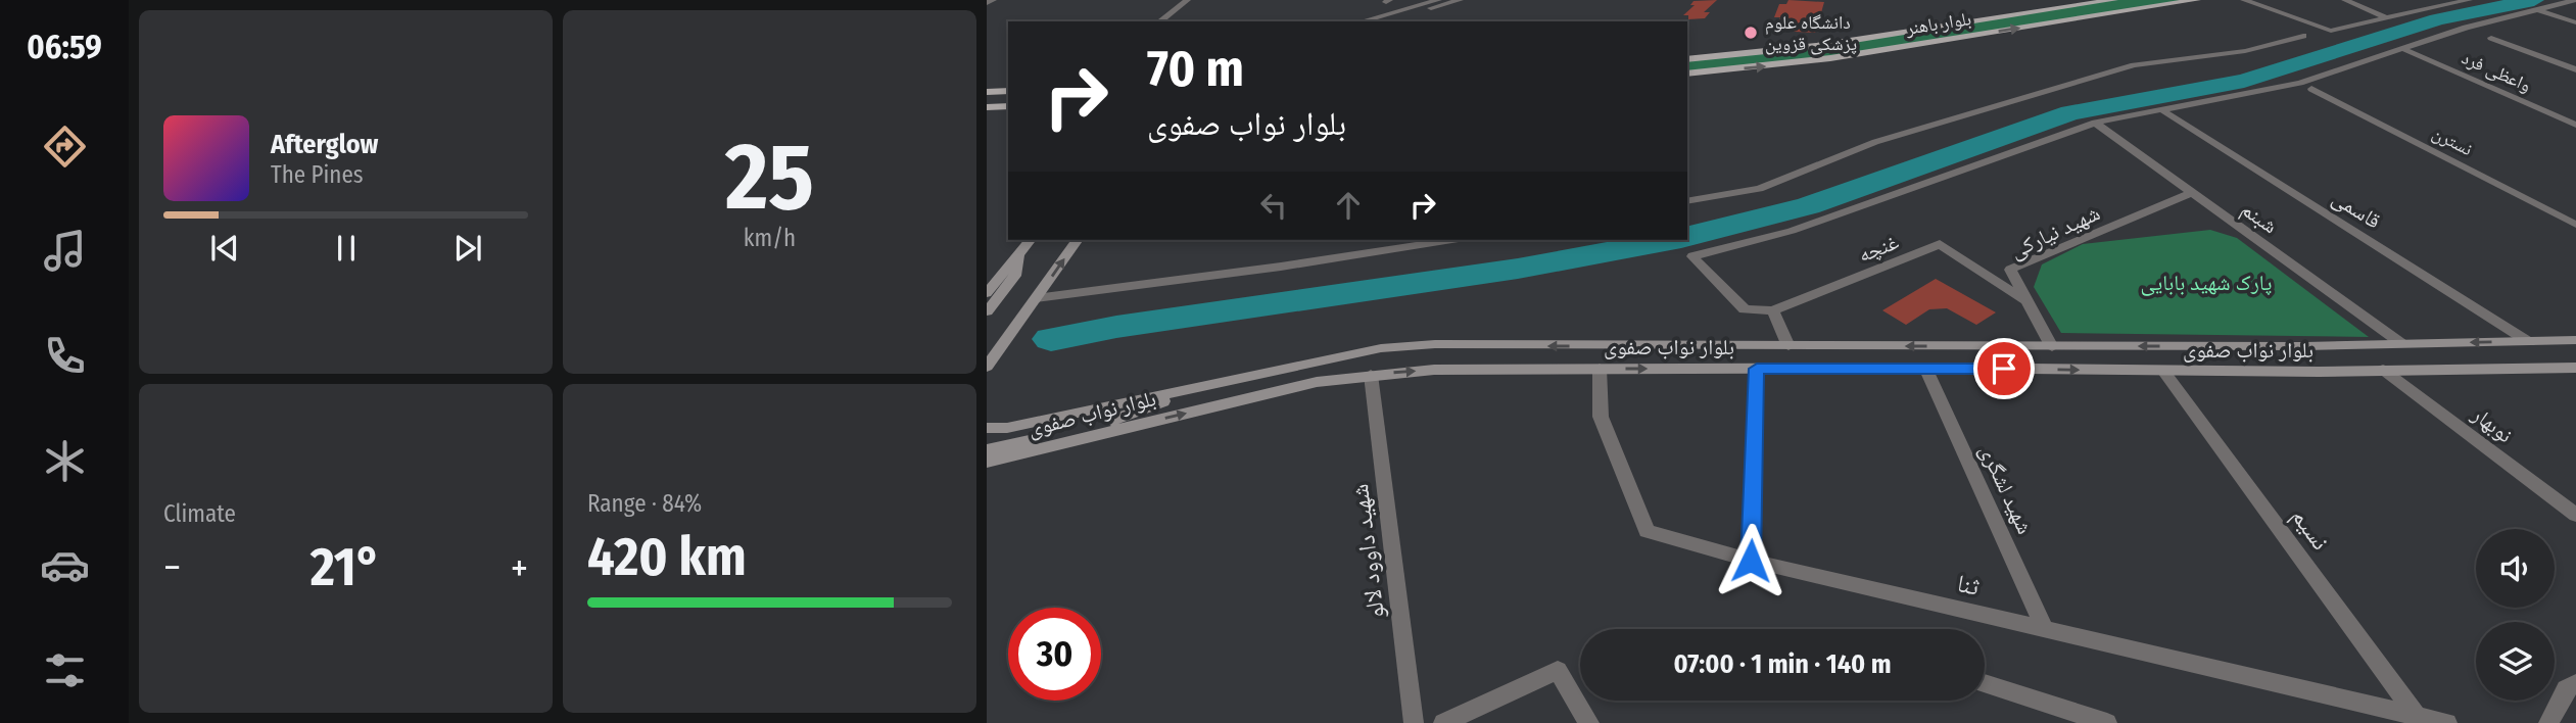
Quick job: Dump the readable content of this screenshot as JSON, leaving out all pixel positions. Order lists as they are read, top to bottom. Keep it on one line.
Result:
{"streets":{"main road":["بلوار باهنر","بلوار نواب صفوی"],"street":["واعظی فرد","نسترن","قاسمی","شبنم","شهید نیارکی","غنچه","نوبهار","شهید لشگری","نسیم","شهید داوود لالو","ثنا"]},"crossings":[["قاسمی","بلوار نواب صفوی"],["شبنم","شهید نیارکی"],["شبنم","بلوار نواب صفوی"],["شهید نیارکی","غنچه"],["شهید نیارکی","بلوار نواب صفوی"],["بلوار نواب صفوی","نوبهار"],["بلوار نواب صفوی","شهید لشگری"],["بلوار نواب صفوی","نسیم"],["بلوار نواب صفوی","شهید داوود لالو"],["بلوار نواب صفوی","ثنا"],["شهید لشگری","ثنا"],["نسیم","ثنا"]],"parks":["پارک شهید بابایی"],"places":["دانشگاه علوم پزشکی قزوین"],"page":{"tabs":"06:59","tile":[["25","km/h"],"Climate",["Range · 84%","420 km"]],"turn":["70 m","بلوار نواب صفوی"],"song":["Afterglow","The Pines"],"heat":["−","21°","+"],"limit":"30","trip":"07:00 · 1 min · 140 m"}}
